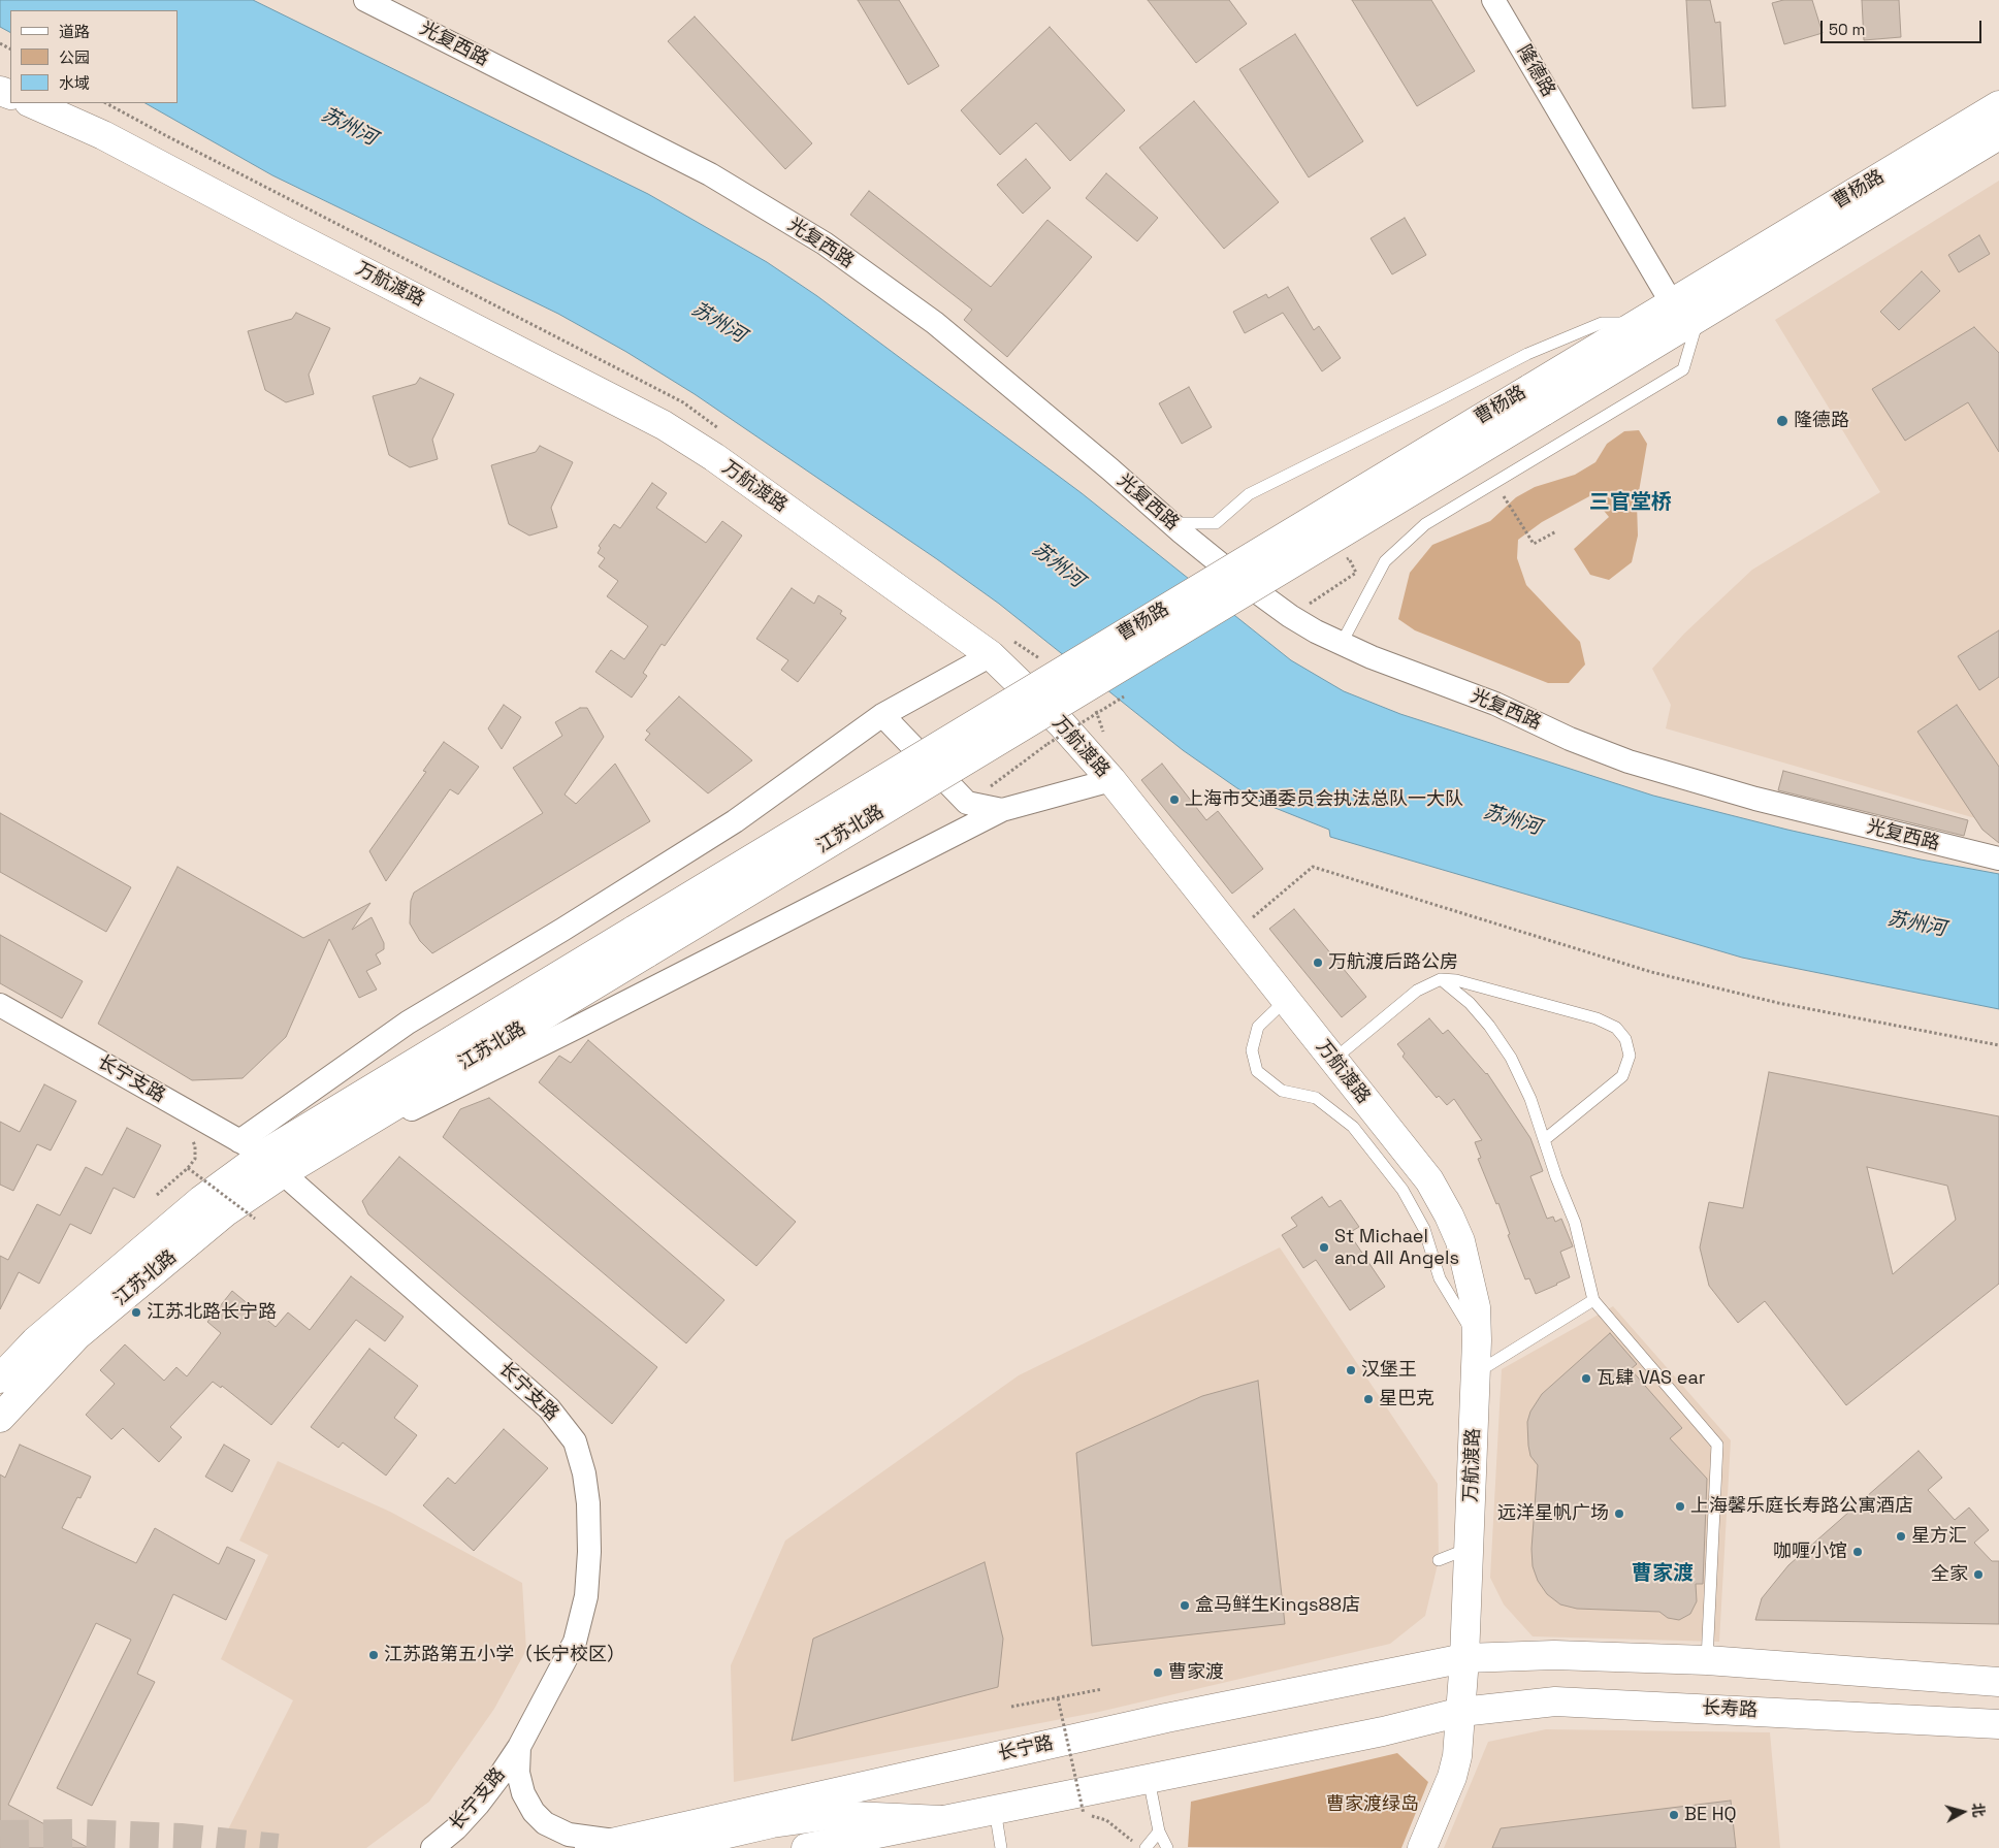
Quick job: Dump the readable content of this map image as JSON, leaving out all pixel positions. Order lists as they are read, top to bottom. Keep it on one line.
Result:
{"streets":{"main road":["曹杨路","万航渡路","江苏北路","长寿路","长宁路"],"street":["光复西路","隆德路","长宁支路"]},"crossings":[["隆德路","曹杨路"],["曹杨路","江苏北路"],["万航渡路","长寿路"],["万航渡路","长宁路"],["江苏北路","长宁支路"],["长宁支路","长宁路"]],"districts":["三官堂桥","曹家渡"],"water":["苏州河"],"parks":["曹家渡绿岛"],"places":["隆德路","上海市交通委员会执法总队一大队","万航渡后路公房","St Michael and All Angels","江苏北路长宁路","汉堡王","瓦肆 VAS ear","星巴克","上海馨乐庭长寿路公寓酒店","远洋星帆广场","星方汇","咖喱小馆","全家","盒马鲜生Kings88店","江苏路第五小学（长宁校区）","曹家渡","BE HQ"],"legend":["道路","公园","水域"],"scale_bar":"50 m","north":"right"}
